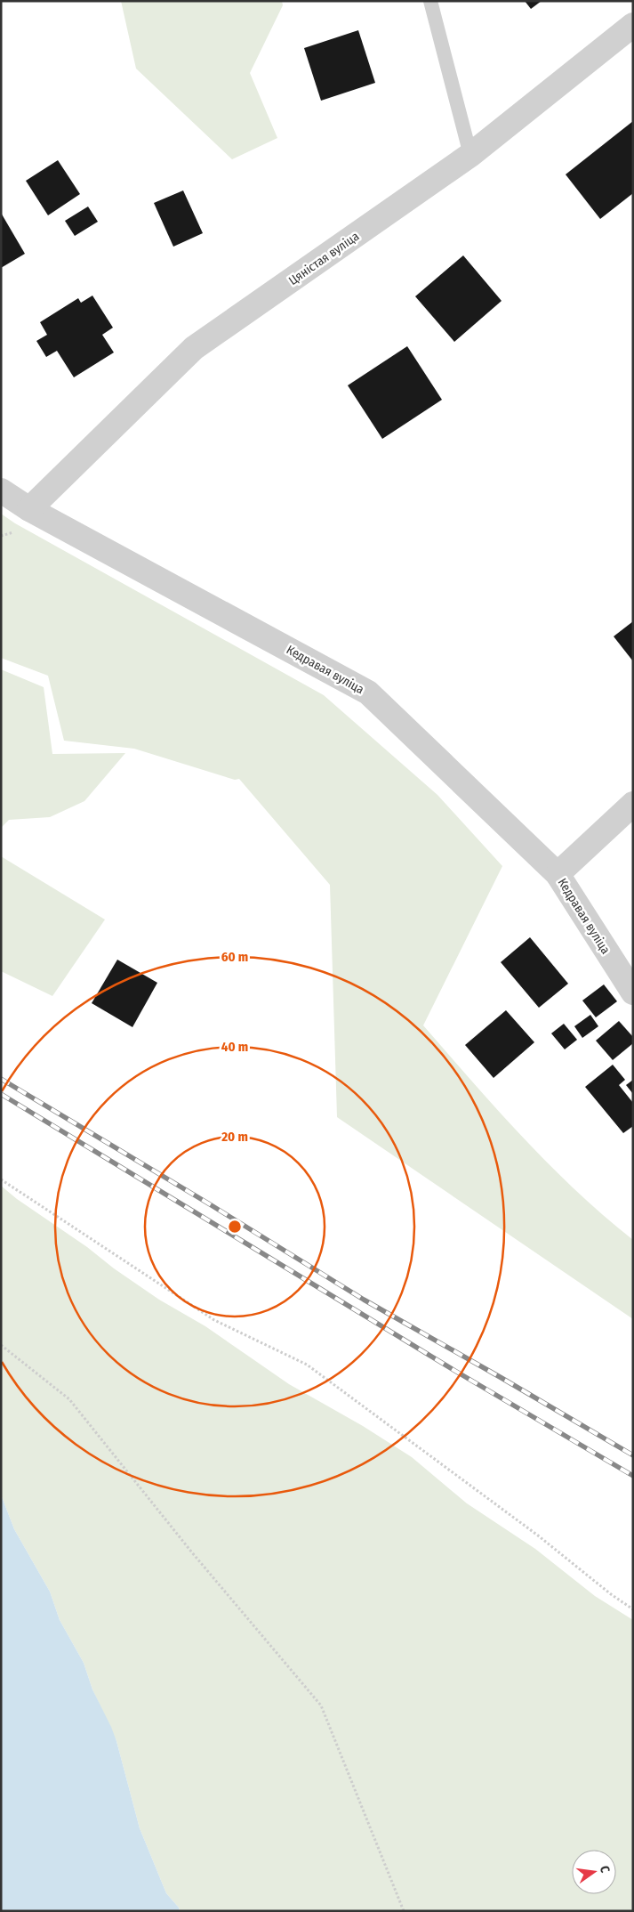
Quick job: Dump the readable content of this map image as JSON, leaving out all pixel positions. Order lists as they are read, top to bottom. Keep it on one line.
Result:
{"streets":{"street":["Цяністая вуліца","Кедравая вуліца"]},"crossings":[["Цяністая вуліца","Кедравая вуліца"]],"north":"right","rings":["60 m","40 m","20 m"]}
